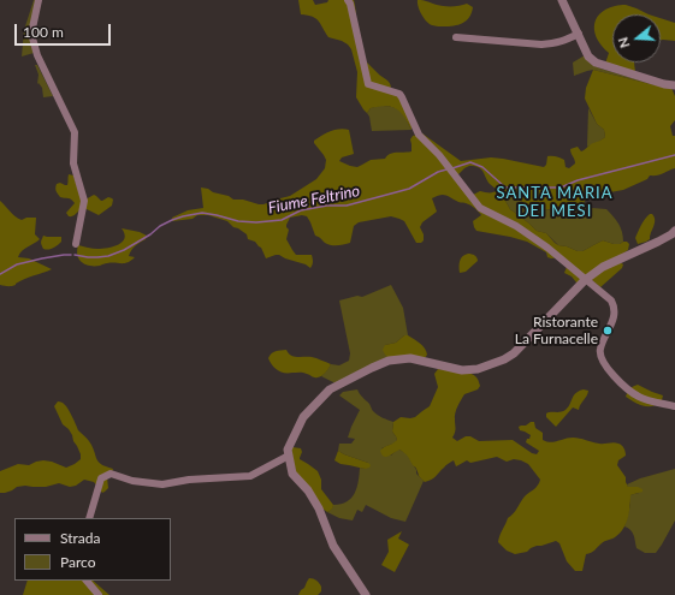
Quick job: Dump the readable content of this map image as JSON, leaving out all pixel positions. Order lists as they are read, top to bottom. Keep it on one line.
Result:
{"districts":["SANTA MARIA DEI MESI"],"water":["Fiume Feltrino"],"places":["Ristorante La Furnacelle"],"legend":["Strada","Parco"],"scale_bar":"100 m","north":"left"}
